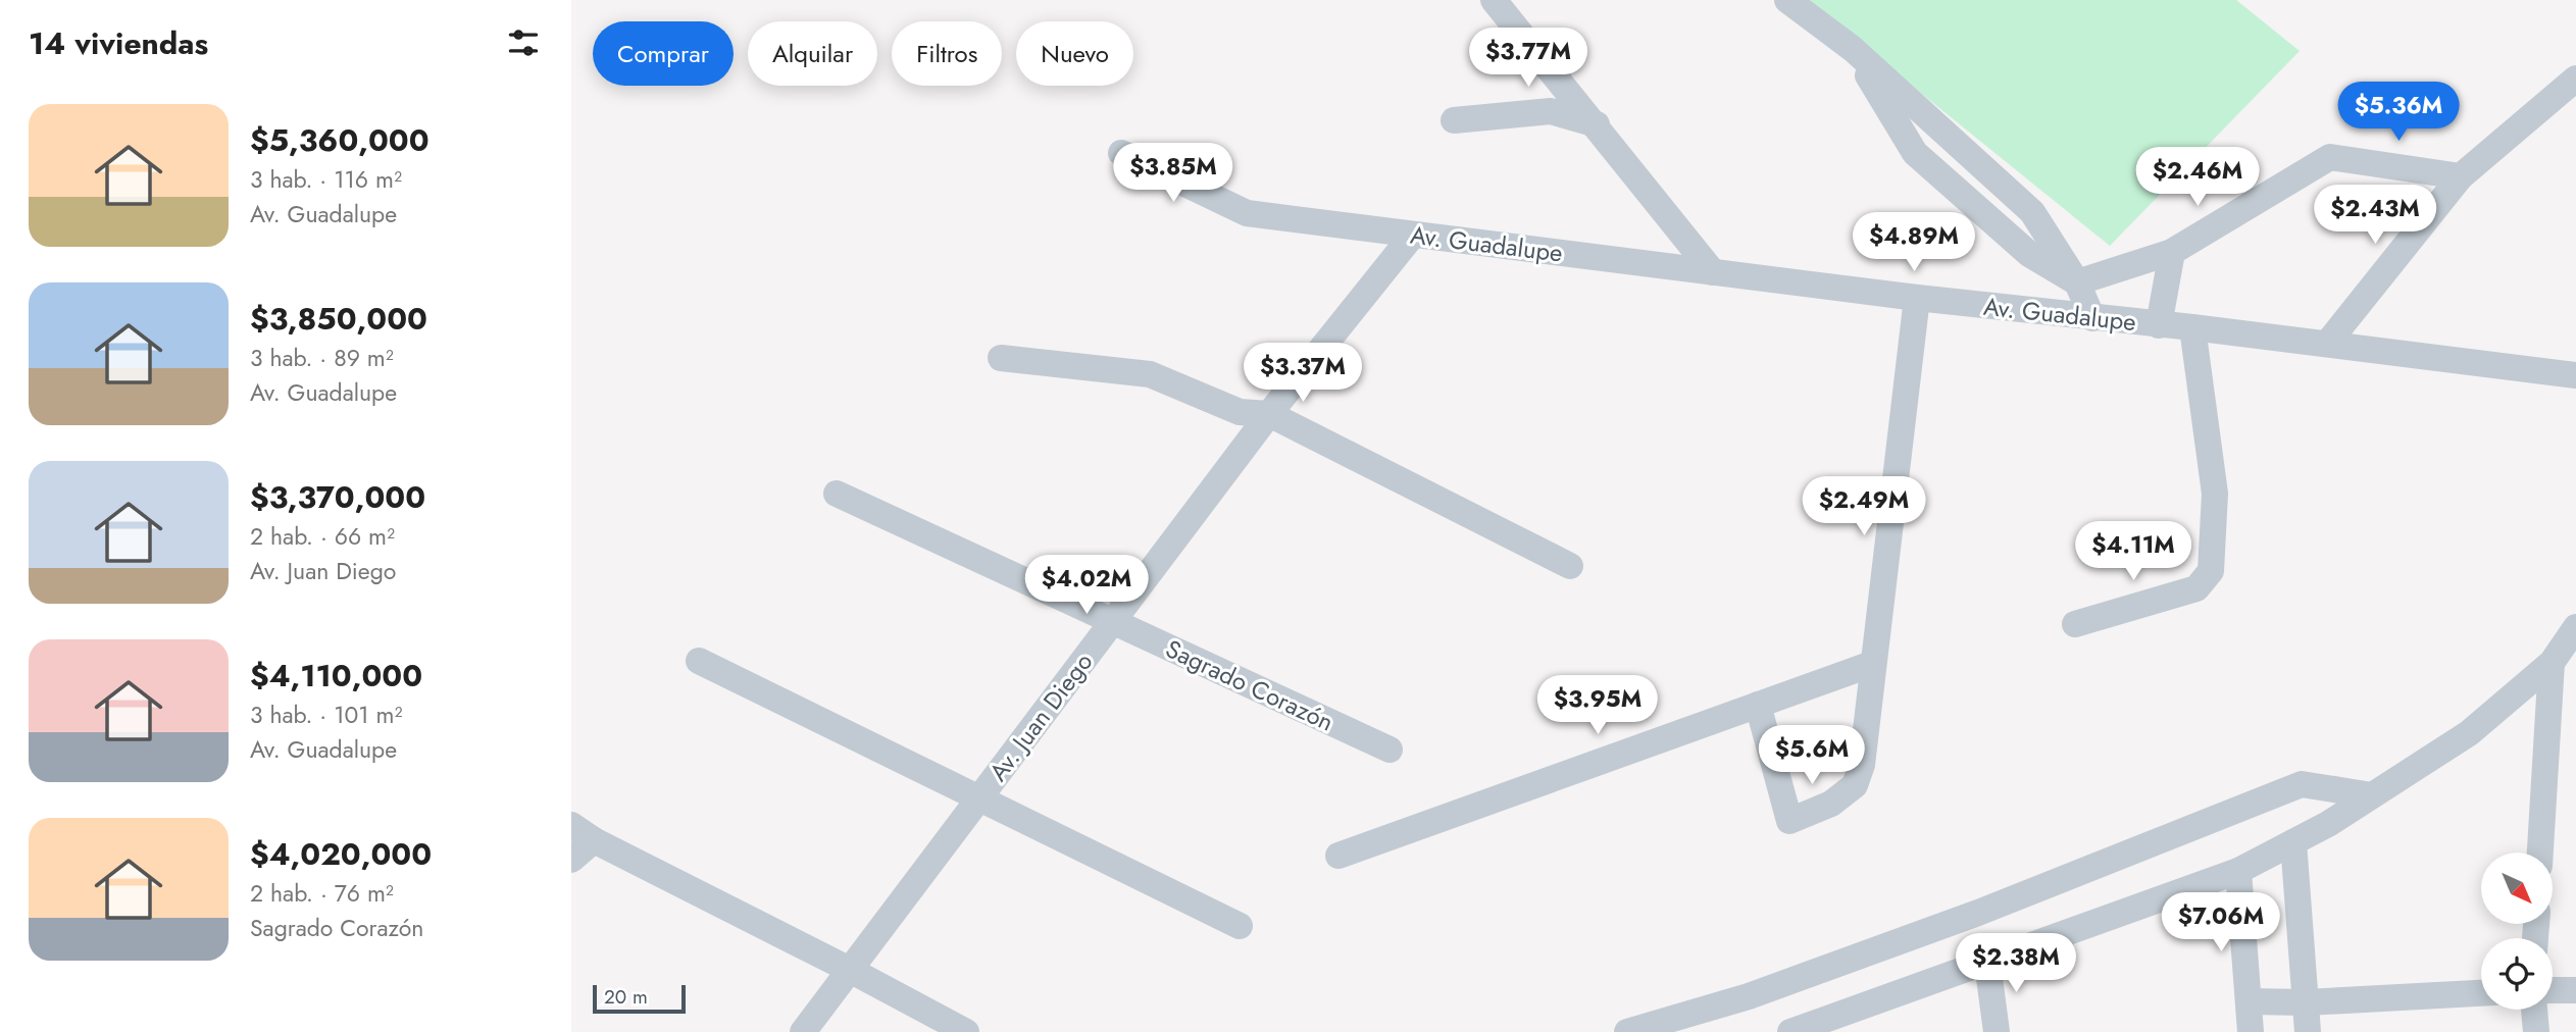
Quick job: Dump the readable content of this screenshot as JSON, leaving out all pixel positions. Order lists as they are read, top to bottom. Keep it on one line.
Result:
{"streets":{"street":["Av. Guadalupe","Sagrado Corazón","Av. Juan Diego"]},"crossings":[["Av. Guadalupe","Av. Juan Diego"],["Sagrado Corazón","Av. Juan Diego"]],"scale_bar":"20 m","north":"bottom right","page":{"heading":"14 viviendas","chip":["Comprar","Alquilar","Filtros","Nuevo"],"price":["$3.77M","$5.36M","$3.85M","$2.46M","$2.43M","$4.89M","$3.37M","$2.49M","$4.11M","$4.02M","$3.95M","$5.6M","$7.06M","$2.38M"],"list":[{"name":"$5,360,000","note":"3 hab. · 116 m² · Av. Guadalupe"},{"name":"$3,850,000","note":"3 hab. · 89 m² · Av. Guadalupe"},{"name":"$3,370,000","note":"2 hab. · 66 m² · Av. Juan Diego"},{"name":"$4,110,000","note":"3 hab. · 101 m² · Av. Guadalupe"},{"name":"$4,020,000","note":"2 hab. · 76 m² · Sagrado Corazón"}],"scale":"20 m"}}
